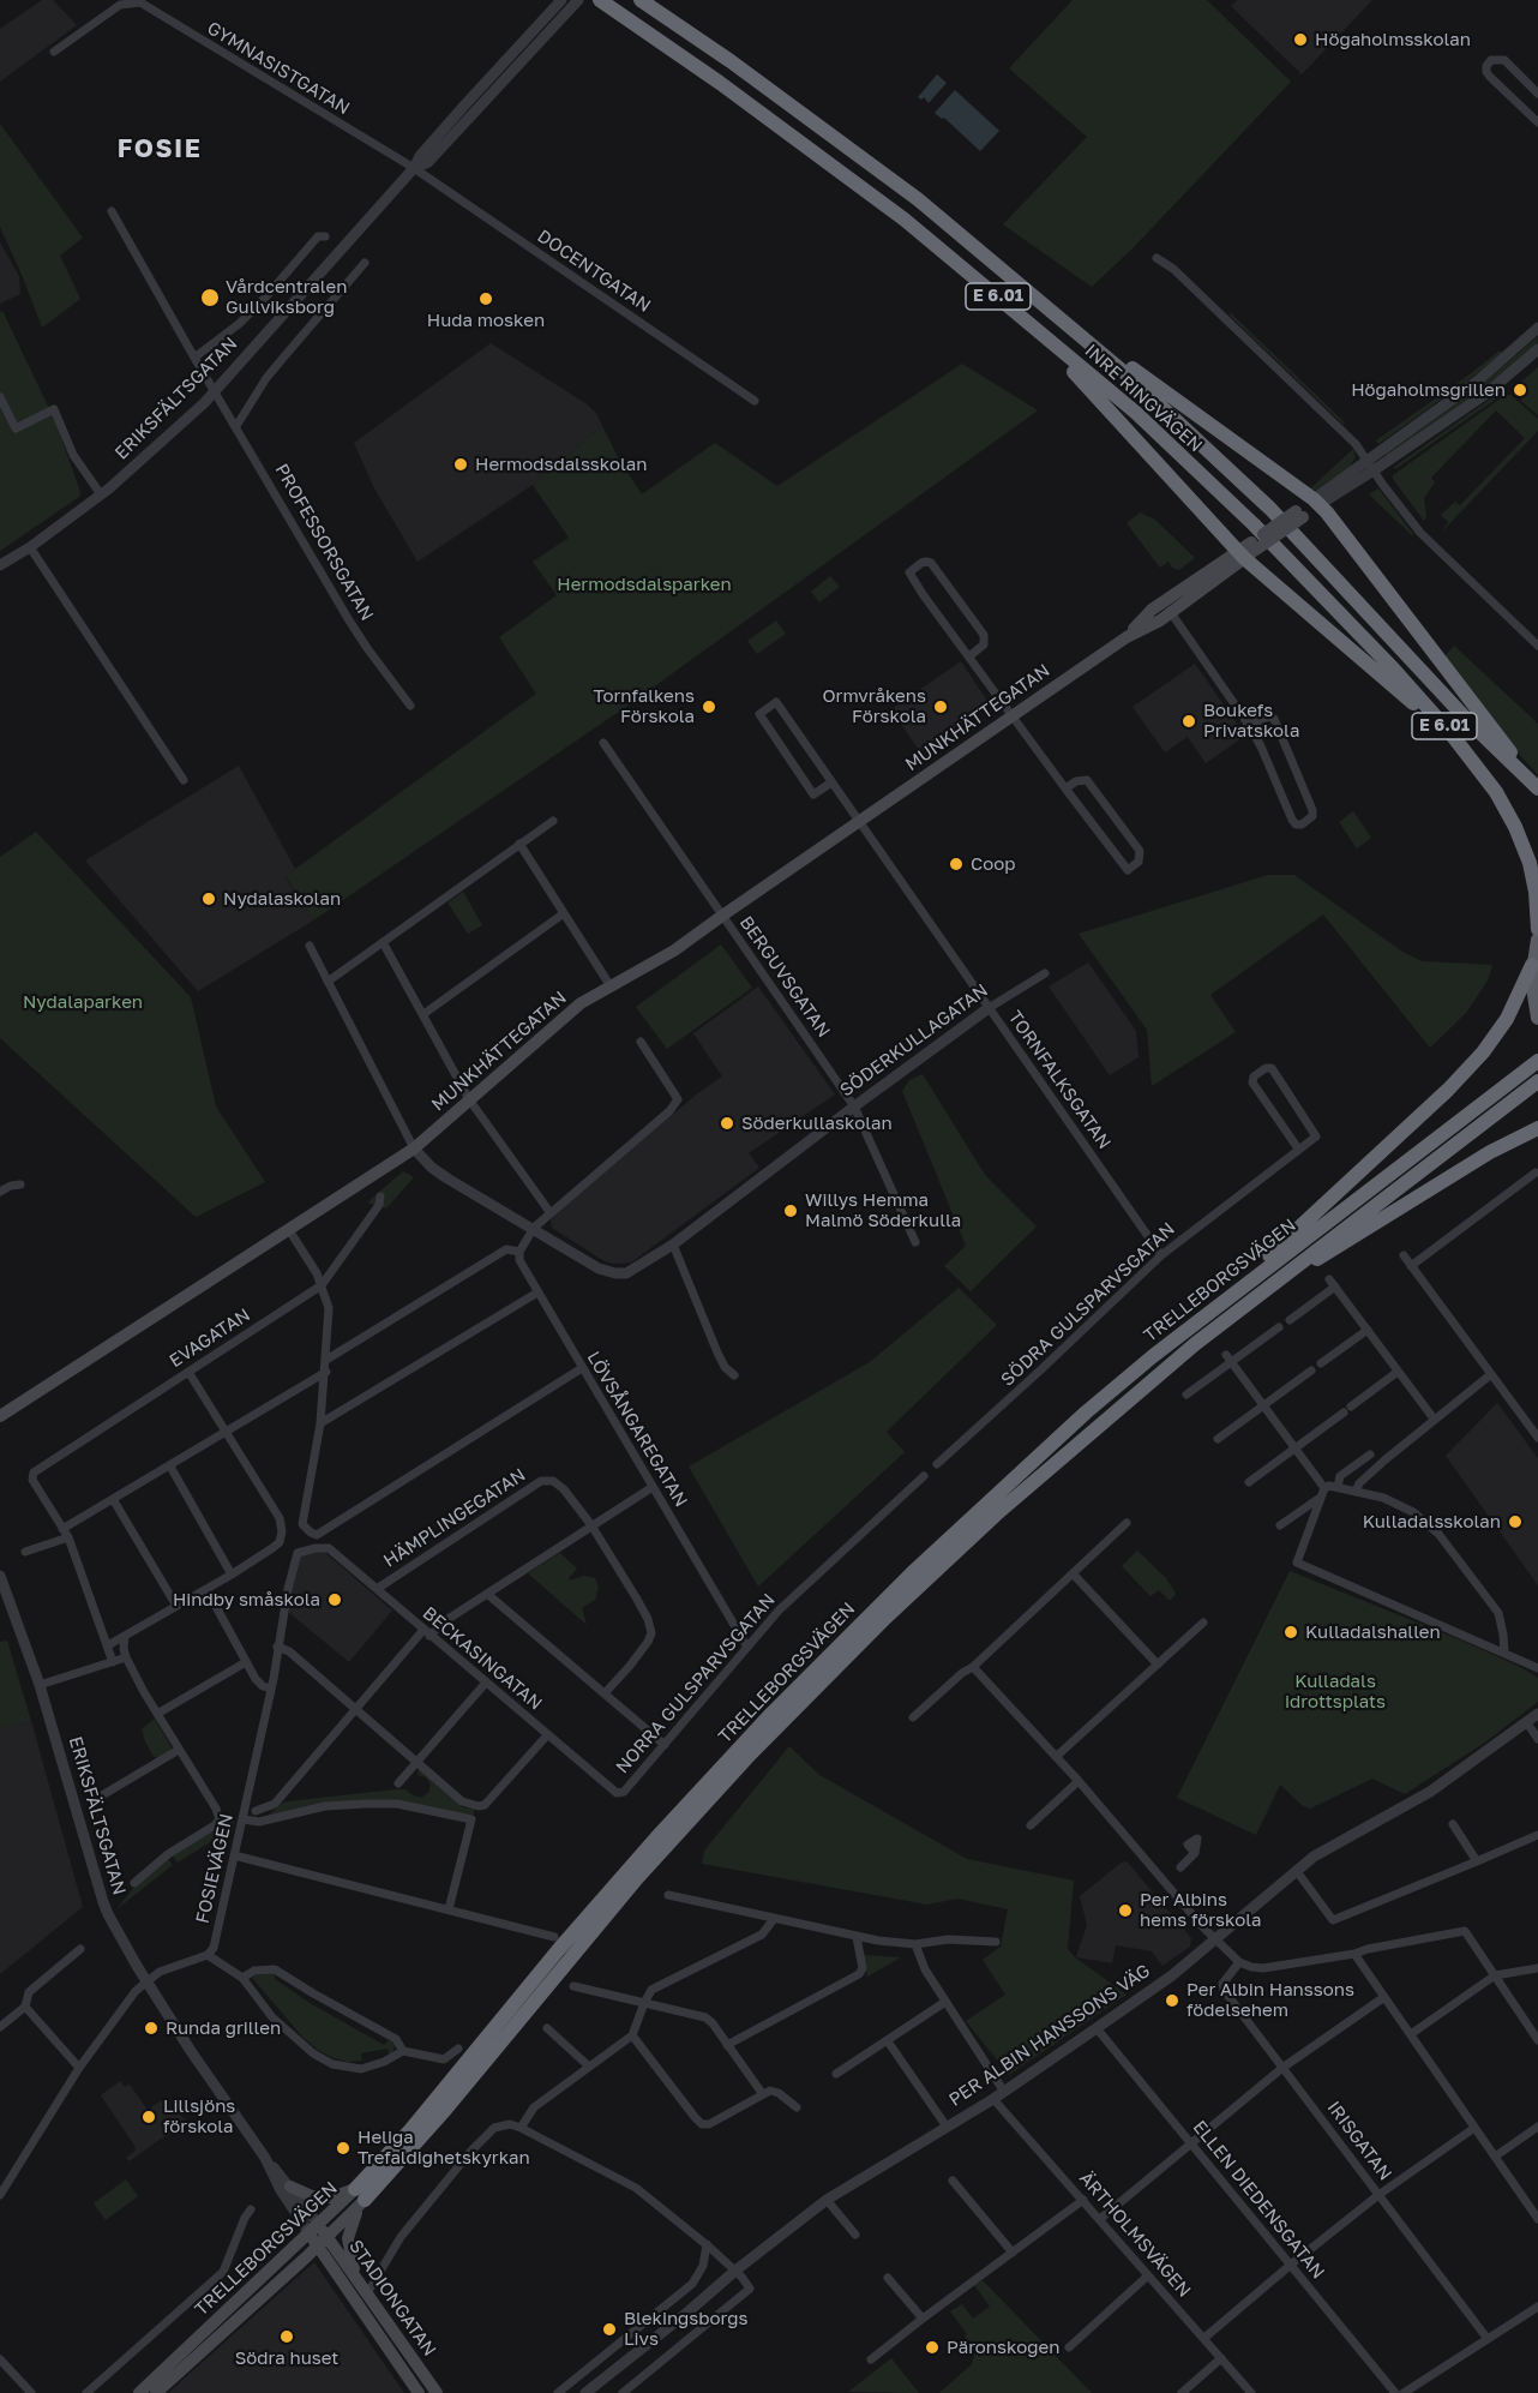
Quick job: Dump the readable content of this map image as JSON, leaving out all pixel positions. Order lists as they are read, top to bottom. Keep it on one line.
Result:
{"streets":{"highway":["E 6.01","INRE RINGVÄGEN","TRELLEBORGSVÄGEN"],"main road":["MUNKHÄTTEGATAN","STADIONGATAN"],"street":["GYMNASISTGATAN","DOCENTGATAN","ERIKSFÄLTSGATAN","PROFESSORSGATAN","BERGUVSGATAN","SÖDERKULLAGATAN","TORNFALKSGATAN","SÖDRA GULSPARVSGATAN","EVAGATAN","LÖVSÅNGAREGATAN","HÄMPLINGEGATAN","BECKASINGATAN","NORRA GULSPARVSGATAN","FOSIEVÄGEN","PER ALBIN HANSSONS VÄG","IRISGATAN","ELLEN DIEDENSGATAN","ÄRTHOLMSVÄGEN"]},"crossings":[["GYMNASISTGATAN","DOCENTGATAN"],["GYMNASISTGATAN","ERIKSFÄLTSGATAN"],["DOCENTGATAN","ERIKSFÄLTSGATAN"],["ERIKSFÄLTSGATAN","PROFESSORSGATAN"],["ERIKSFÄLTSGATAN","TRELLEBORGSVÄGEN"],["ERIKSFÄLTSGATAN","STADIONGATAN"],["MUNKHÄTTEGATAN","BERGUVSGATAN"],["MUNKHÄTTEGATAN","SÖDERKULLAGATAN"],["MUNKHÄTTEGATAN","TORNFALKSGATAN"],["BERGUVSGATAN","SÖDERKULLAGATAN"],["SÖDERKULLAGATAN","TORNFALKSGATAN"],["TORNFALKSGATAN","SÖDRA GULSPARVSGATAN"],["TRELLEBORGSVÄGEN","STADIONGATAN"],["LÖVSÅNGAREGATAN","NORRA GULSPARVSGATAN"],["HÄMPLINGEGATAN","BECKASINGATAN"],["BECKASINGATAN","NORRA GULSPARVSGATAN"],["BECKASINGATAN","FOSIEVÄGEN"],["PER ALBIN HANSSONS VÄG","ELLEN DIEDENSGATAN"],["PER ALBIN HANSSONS VÄG","ÄRTHOLMSVÄGEN"]],"districts":["FOSIE"],"parks":["Hermodsdalsparken","Nydalaparken","Kulladals idrottsplats"],"places":["Högaholmsskolan","Vårdcentralen Gullviksborg","Huda mosken","Högaholmsgrillen","Hermodsdalsskolan","Tornfalkens Förskola","Ormvråkens Förskola","Boukefs Privatskola","Coop","Nydalaskolan","Söderkullaskolan","Willys Hemma Malmö Söderkulla","Kulladalsskolan","Hindby småskola","Kulladalshallen","Per Albins hems förskola","Per Albin Hanssons födelsehem","Runda grillen","Lillsjöns förskola","Heliga Trefaldighetskyrkan","Blekingsborgs Livs","Södra huset","Päronskogen"]}
